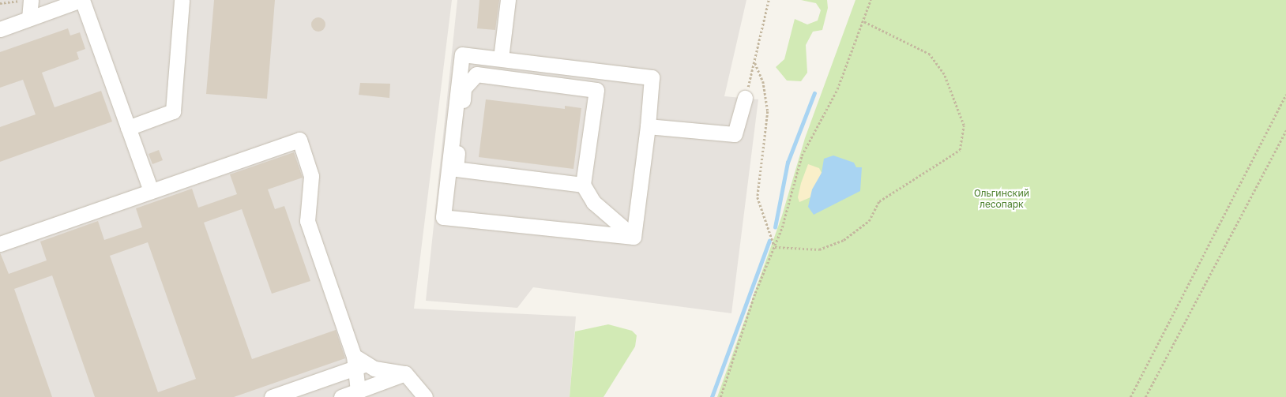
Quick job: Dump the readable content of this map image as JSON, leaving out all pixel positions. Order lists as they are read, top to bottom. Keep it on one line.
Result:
{"parks":["Ольгинский лесопарк"]}
